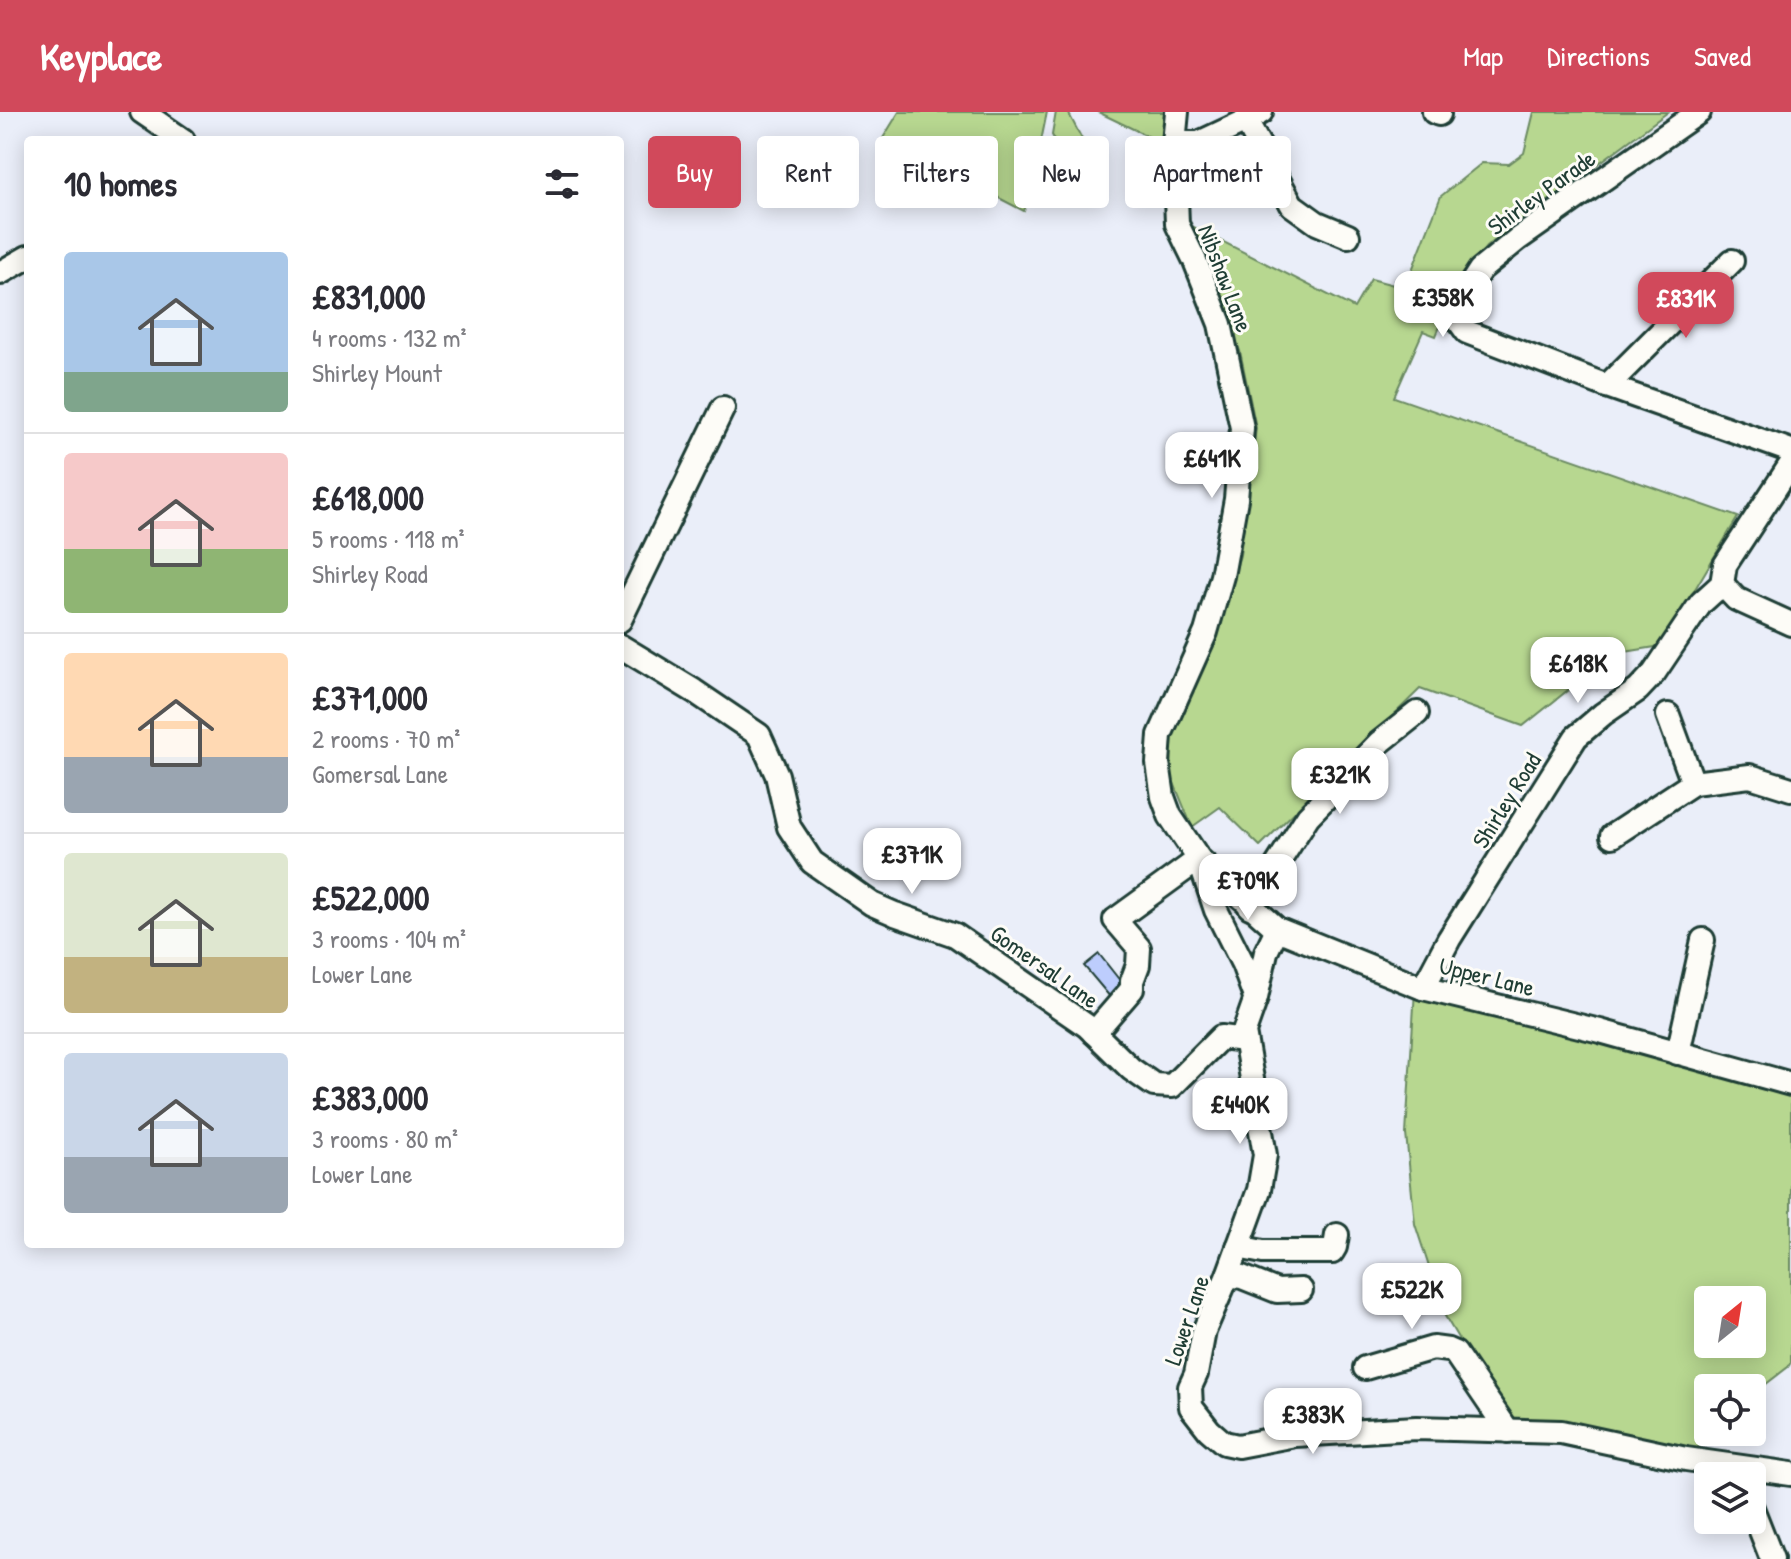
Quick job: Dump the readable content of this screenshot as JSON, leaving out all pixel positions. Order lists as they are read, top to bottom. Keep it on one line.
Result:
{"streets":{"street":["Shirley Parade","Nibshaw Lane","Shirley Road","Gomersal Lane","Upper Lane","Lower Lane"]},"crossings":[["Nibshaw Lane","Upper Lane"],["Shirley Road","Upper Lane"],["Gomersal Lane","Lower Lane"],["Upper Lane","Lower Lane"]],"north":"top right","page":{"header":"Keyplace","nav":["Map","Directions","Saved"],"chip":["Buy","Rent","Filters","New","Apartment"],"heading":"10 homes","list":[{"name":"£831,000","note":"4 rooms · 132 m² · Shirley Mount"},{"name":"£618,000","note":"5 rooms · 118 m² · Shirley Road"},{"name":"£371,000","note":"2 rooms · 70 m² · Gomersal Lane"},{"name":"£522,000","note":"3 rooms · 104 m² · Lower Lane"},{"name":"£383,000","note":"3 rooms · 80 m² · Lower Lane"}],"price":["£358K","£831K","£641K","£618K","£321K","£371K","£709K","£440K","£522K","£383K"]}}
